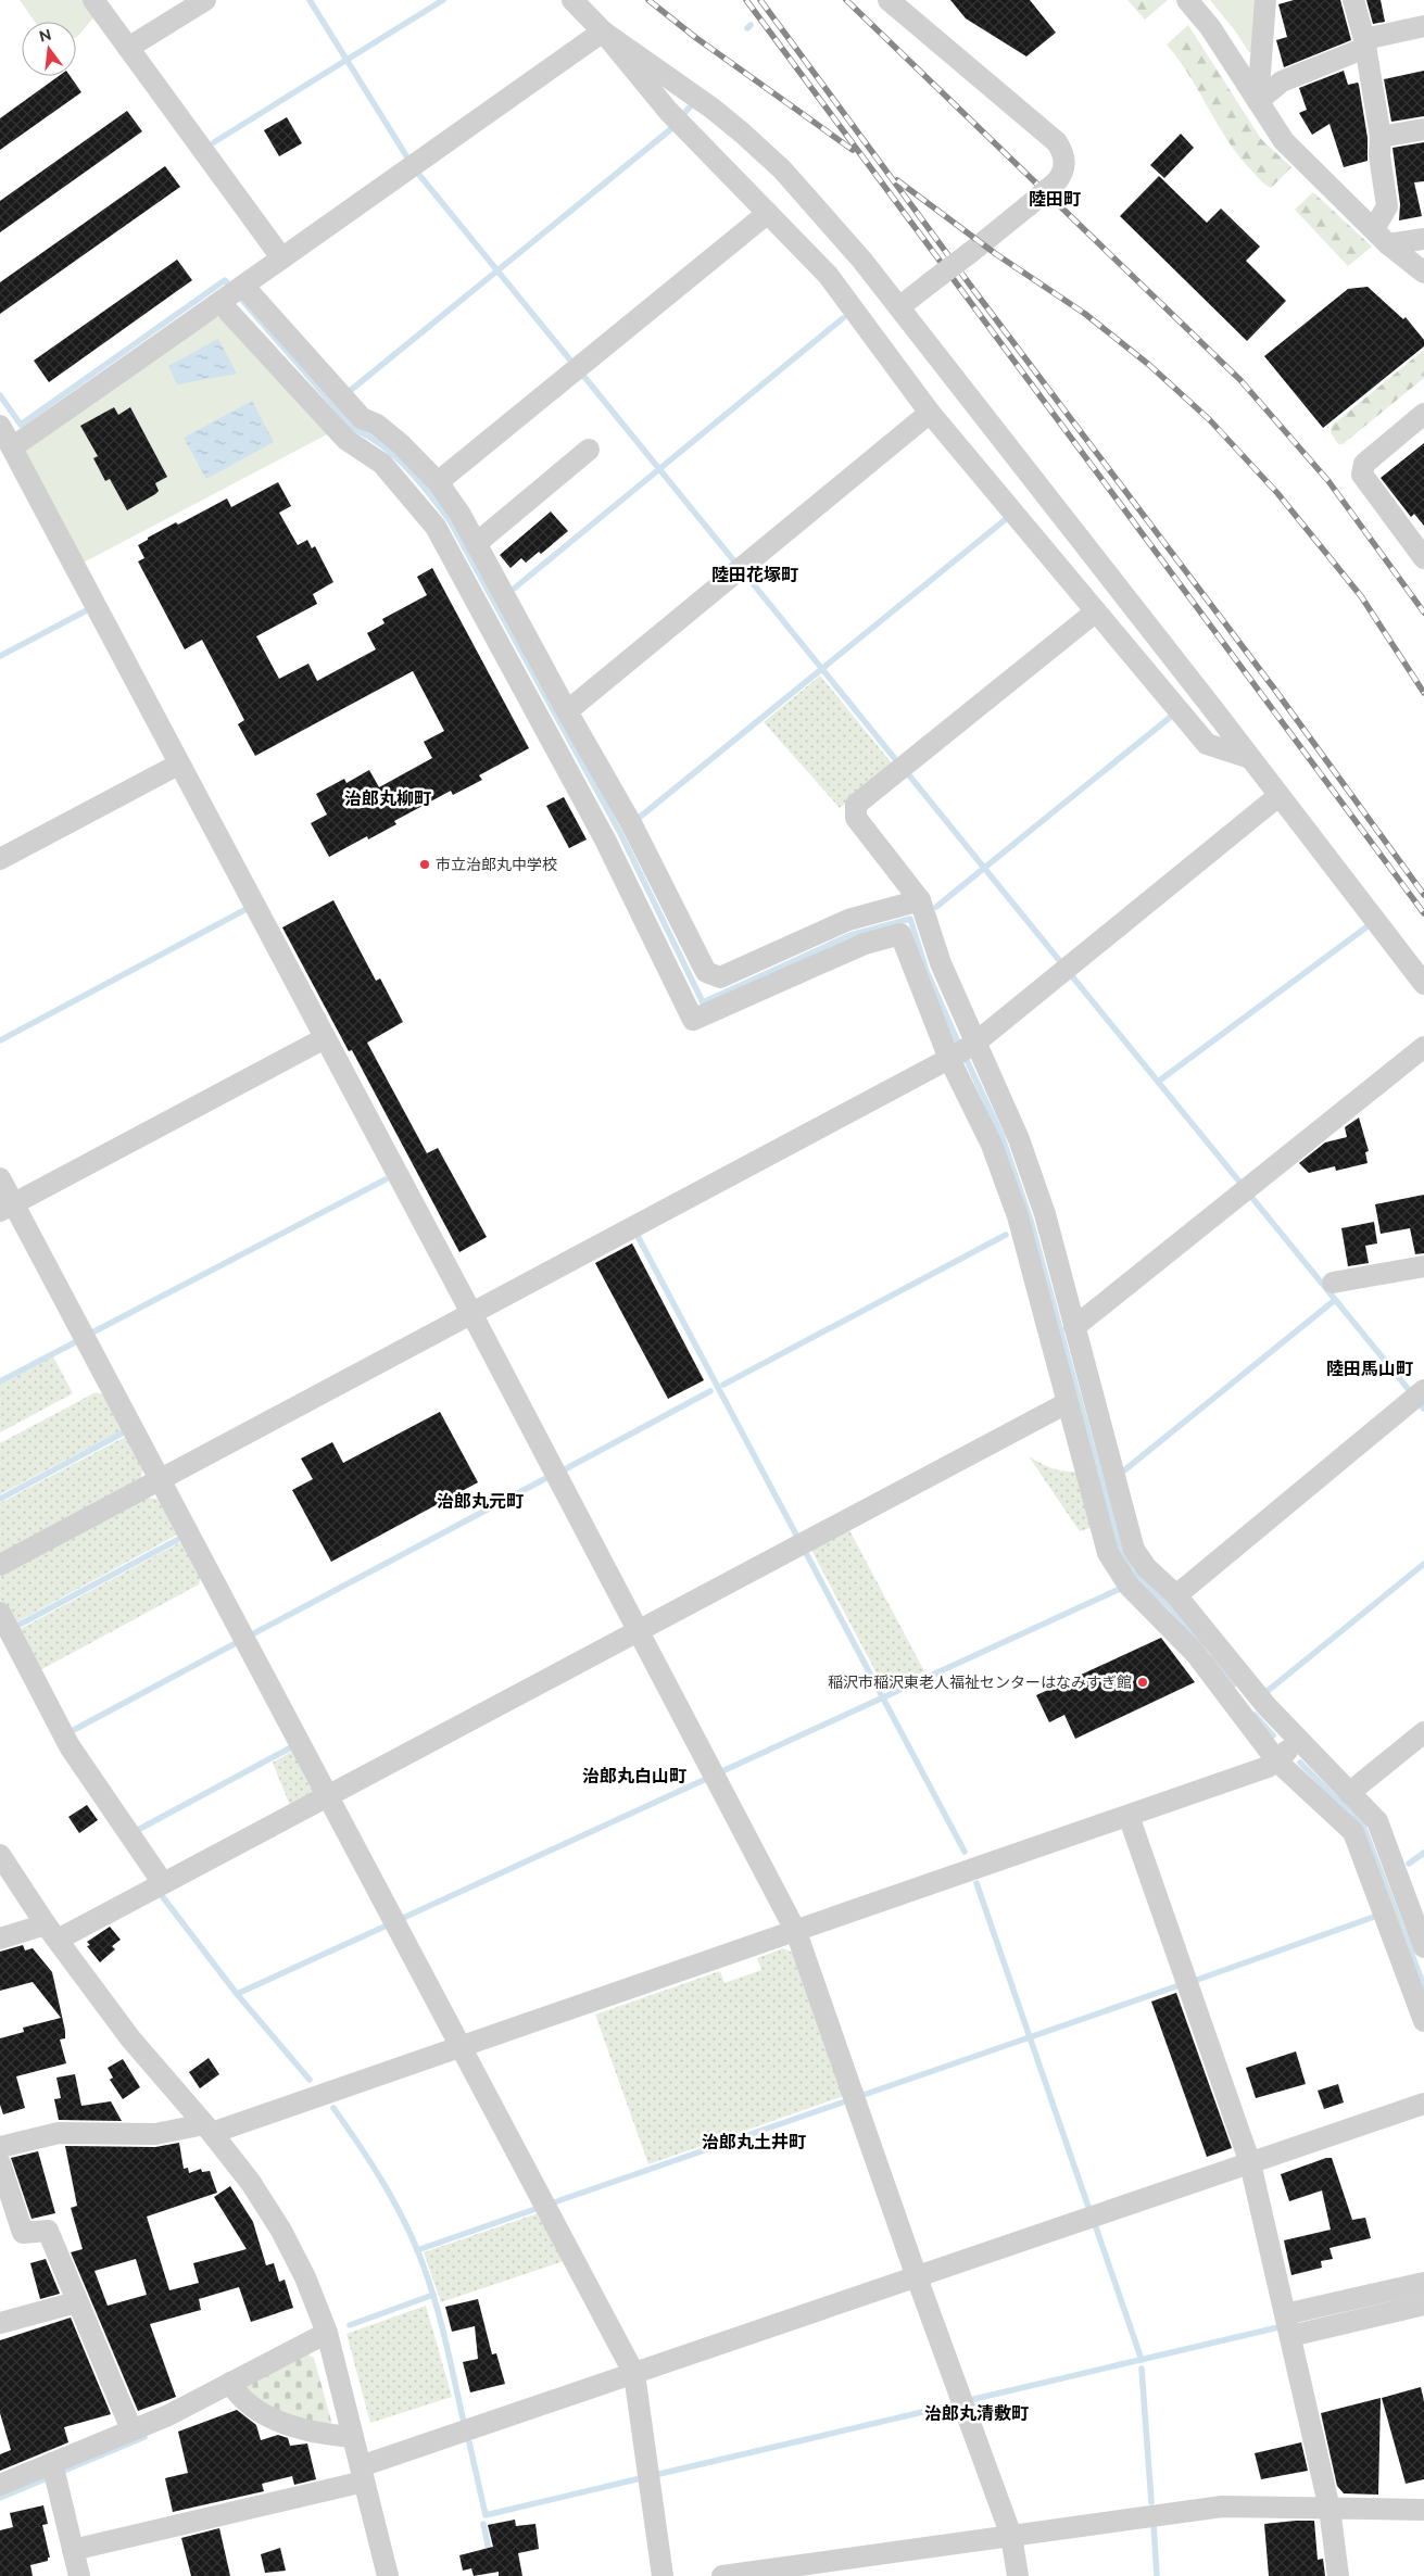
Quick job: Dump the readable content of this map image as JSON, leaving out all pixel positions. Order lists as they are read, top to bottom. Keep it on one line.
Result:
{"districts":["陸田町","陸田花塚町","治郎丸柳町","陸田馬山町","治郎丸元町","治郎丸白山町","治郎丸土井町","治郎丸清敷町"],"places":["市立治郎丸中学校","稲沢市稲沢東老人福祉センターはなみすぎ館"],"north":"top"}
